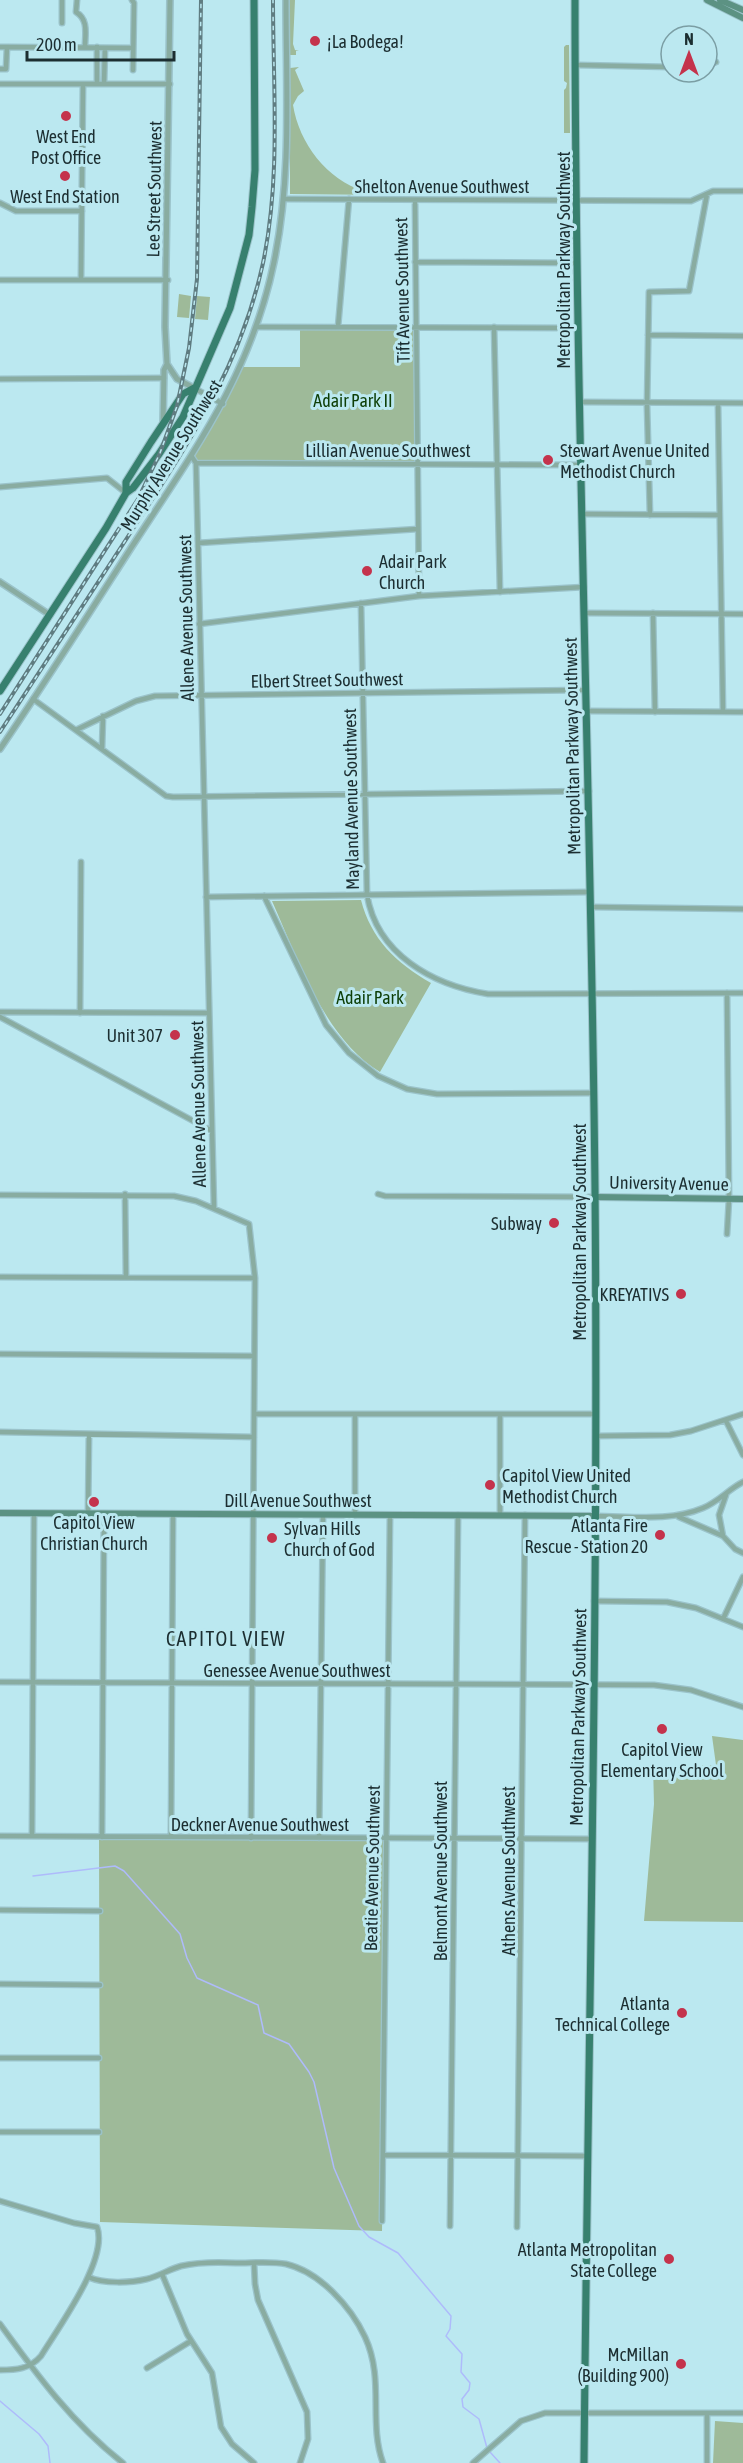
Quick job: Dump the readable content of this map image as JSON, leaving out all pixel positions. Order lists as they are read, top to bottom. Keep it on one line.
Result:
{"streets":{"main road":["Metropolitan Parkway Southwest","University Avenue","Dill Avenue Southwest"],"street":["Shelton Avenue Southwest","Lee Street Southwest","Tift Avenue Southwest","Lillian Avenue Southwest","Murphy Avenue Southwest","Allene Avenue Southwest","Elbert Street Southwest","Mayland Avenue Southwest","Genessee Avenue Southwest","Deckner Avenue Southwest","Beatie Avenue Southwest","Belmont Avenue Southwest","Athens Avenue Southwest"]},"crossings":[["Shelton Avenue Southwest","Metropolitan Parkway Southwest"],["Shelton Avenue Southwest","Tift Avenue Southwest"],["Shelton Avenue Southwest","Murphy Avenue Southwest"],["Metropolitan Parkway Southwest","Lillian Avenue Southwest"],["Metropolitan Parkway Southwest","Elbert Street Southwest"],["Metropolitan Parkway Southwest","Mayland Avenue Southwest"],["Metropolitan Parkway Southwest","University Avenue"],["Metropolitan Parkway Southwest","Dill Avenue Southwest"],["Metropolitan Parkway Southwest","Genessee Avenue Southwest"],["Metropolitan Parkway Southwest","Deckner Avenue Southwest"],["Tift Avenue Southwest","Lillian Avenue Southwest"],["Lillian Avenue Southwest","Allene Avenue Southwest"],["Allene Avenue Southwest","Elbert Street Southwest"],["Allene Avenue Southwest","Dill Avenue Southwest"],["Allene Avenue Southwest","Genessee Avenue Southwest"],["Allene Avenue Southwest","Deckner Avenue Southwest"],["Elbert Street Southwest","Mayland Avenue Southwest"],["Dill Avenue Southwest","Beatie Avenue Southwest"],["Dill Avenue Southwest","Belmont Avenue Southwest"],["Dill Avenue Southwest","Athens Avenue Southwest"],["Genessee Avenue Southwest","Beatie Avenue Southwest"],["Genessee Avenue Southwest","Belmont Avenue Southwest"],["Genessee Avenue Southwest","Athens Avenue Southwest"],["Deckner Avenue Southwest","Beatie Avenue Southwest"],["Deckner Avenue Southwest","Belmont Avenue Southwest"],["Deckner Avenue Southwest","Athens Avenue Southwest"]],"districts":["CAPITOL VIEW"],"parks":["Adair Park II","Adair Park"],"places":["¡La Bodega!","West End Post Office","West End Station","Stewart Avenue United Methodist Church","Adair Park Church","Unit 307","Subway","KREYATIVS","Capitol View United Methodist Church","Capitol View Christian Church","Atlanta Fire Rescue - Station 20","Sylvan Hills Church of God","Capitol View Elementary School","Atlanta Technical College","Atlanta Metropolitan State College","McMillan (Building 900)"],"scale_bar":"200 m","north":"top"}
